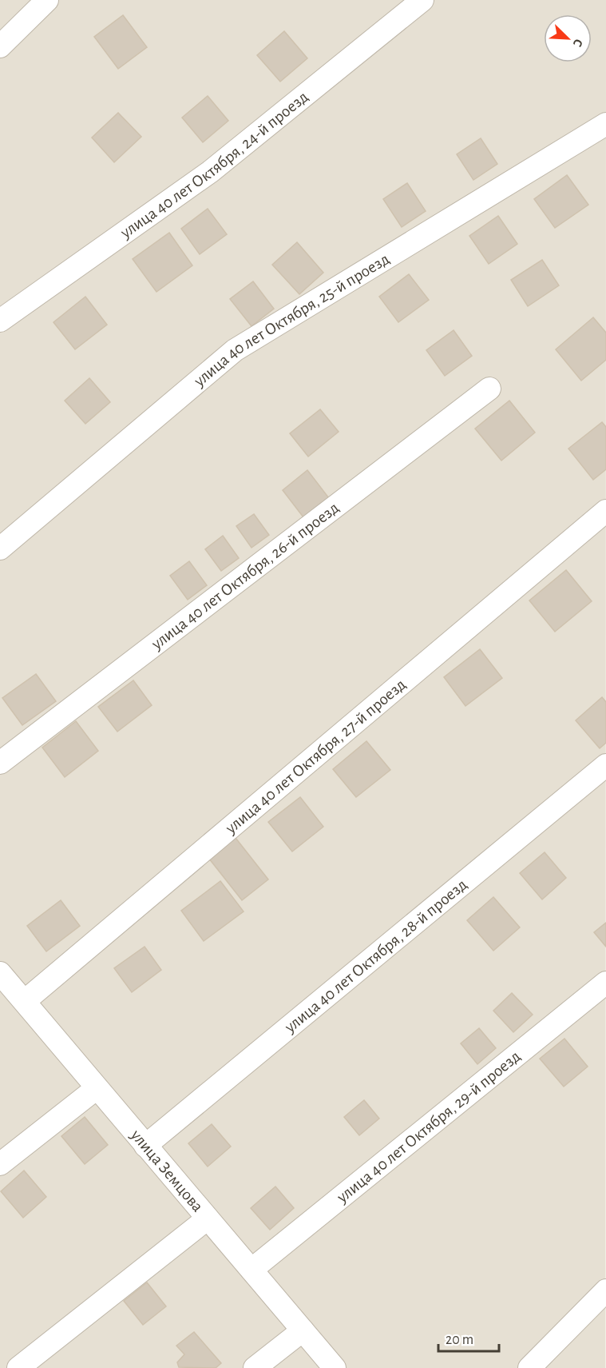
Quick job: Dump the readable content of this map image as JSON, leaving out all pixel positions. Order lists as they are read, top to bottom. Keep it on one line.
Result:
{"streets":{"street":["улица 40 лет Октября, 24-й проезд","улица 40 лет Октября, 25-й проезд","улица 40 лет Октября, 26-й проезд","улица 40 лет Октября, 27-й проезд","улица 40 лет Октября, 28-й проезд","улица 40 лет Октября, 29-й проезд","улица Земцова"]},"crossings":[["улица 40 лет Октября, 27-й проезд","улица Земцова"],["улица 40 лет Октября, 28-й проезд","улица Земцова"],["улица 40 лет Октября, 29-й проезд","улица Земцова"]],"scale_bar":"20 m","north":"bottom right"}
